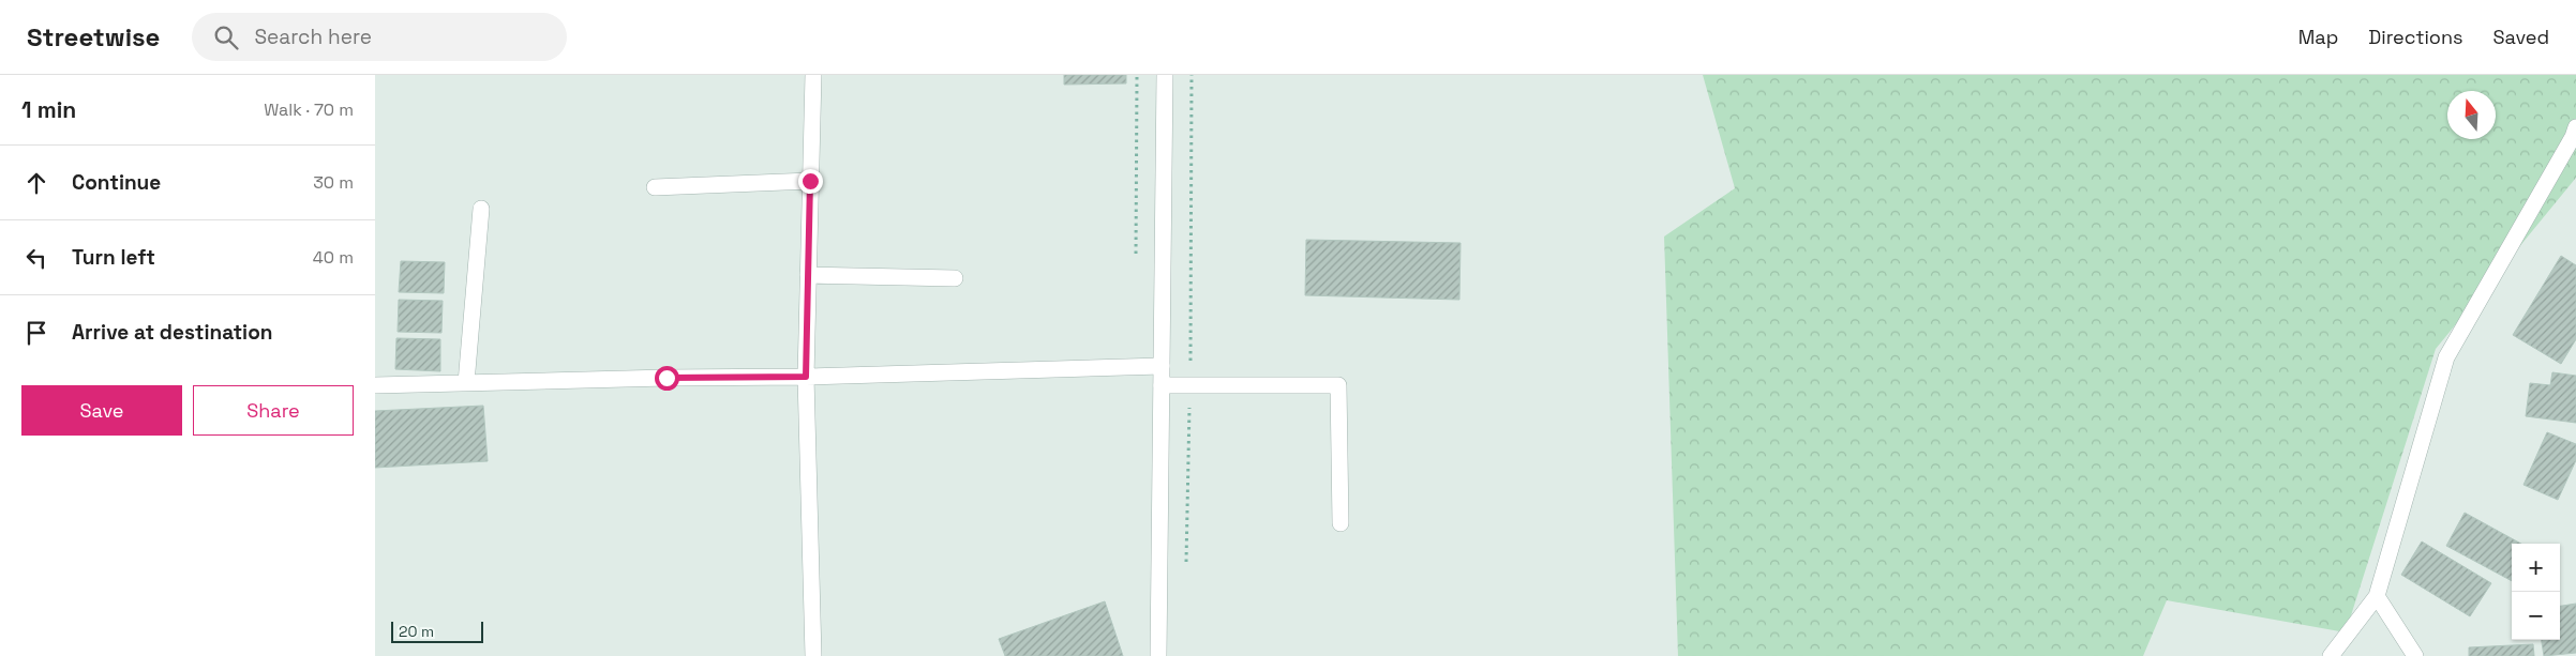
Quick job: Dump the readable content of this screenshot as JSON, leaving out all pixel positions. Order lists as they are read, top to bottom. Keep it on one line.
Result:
{"scale_bar":"20 m","north":"top","page":{"header":"Streetwise","search":"Search here","nav":["Map","Directions","Saved"],"heading":["1 min","Walk · 70 m"],"list":[["Continue","30 m"],["Turn left","40 m"],"Arrive at destination"],"buttons":["Save","Share"],"map_buttons":["+","−"],"scale":"20 m"}}
